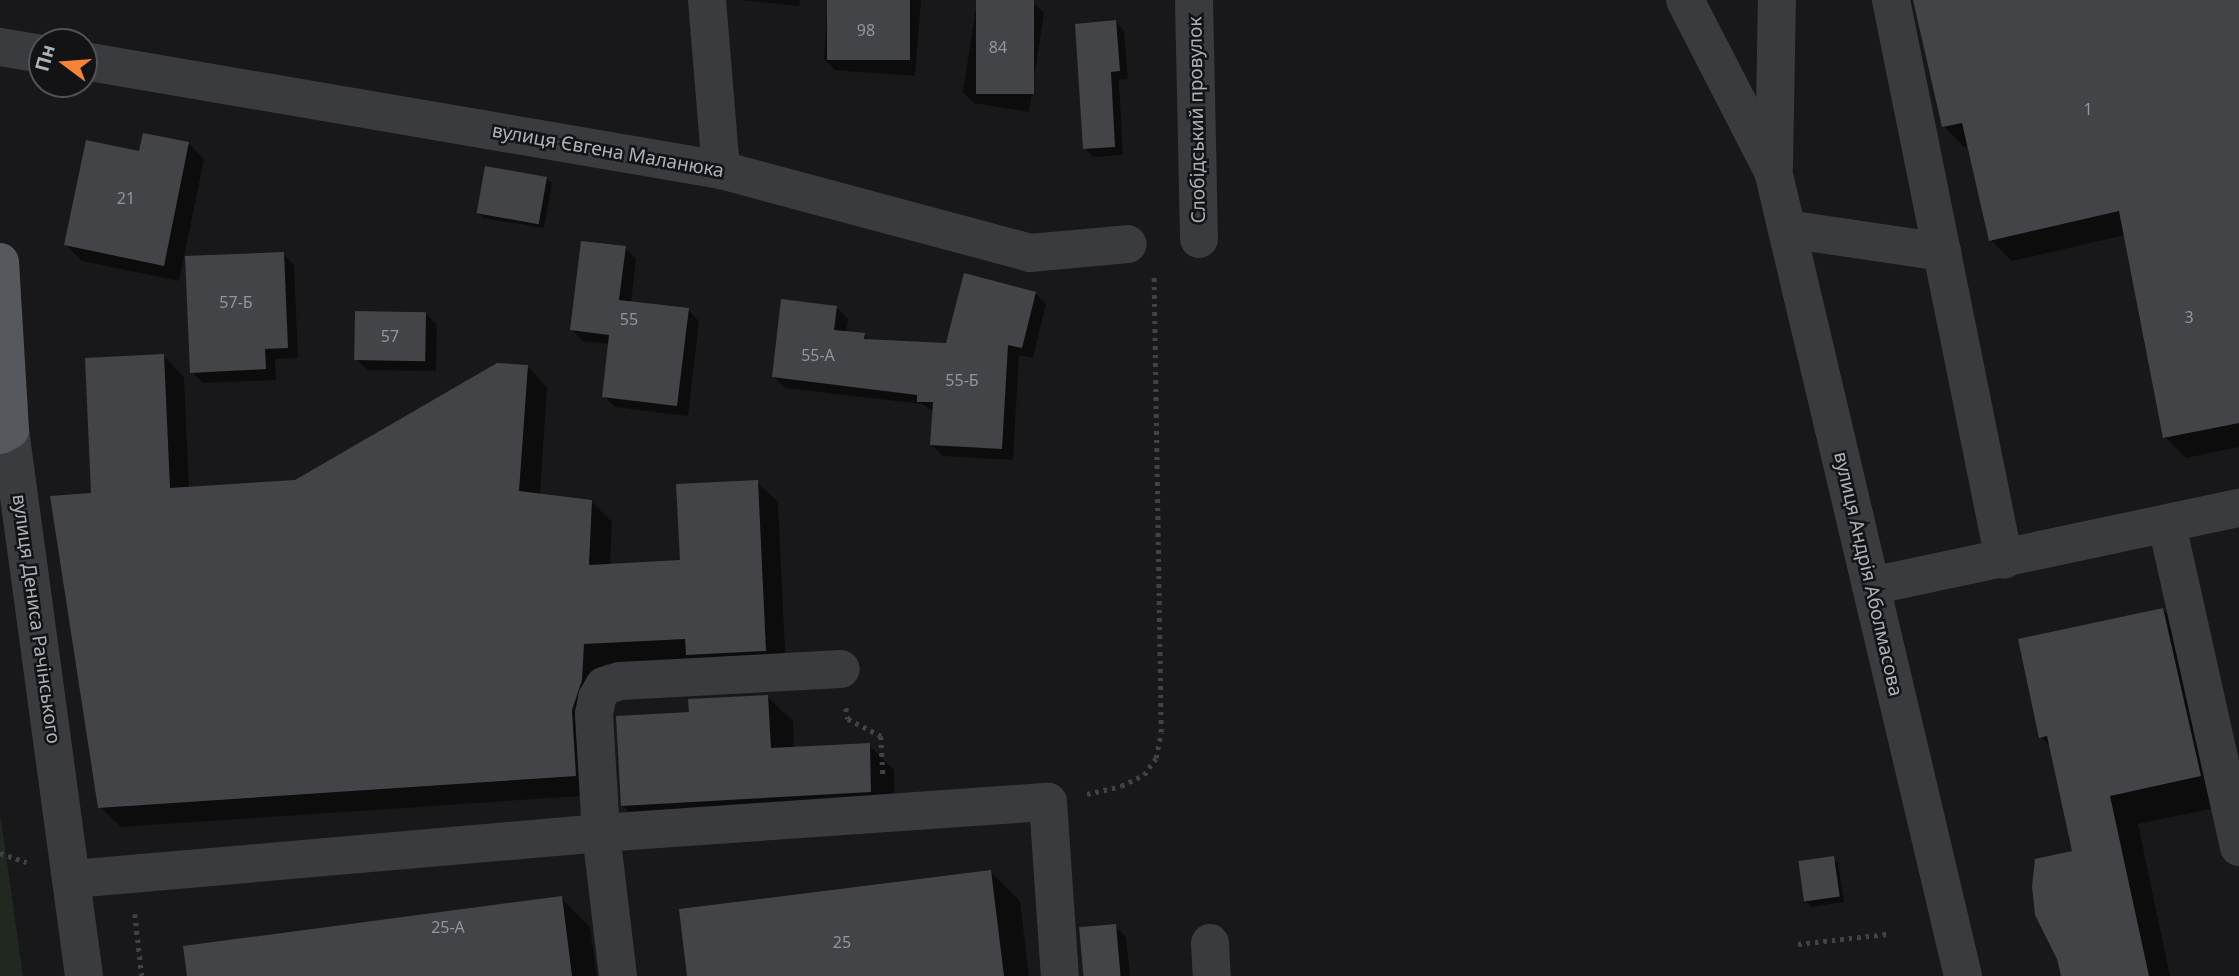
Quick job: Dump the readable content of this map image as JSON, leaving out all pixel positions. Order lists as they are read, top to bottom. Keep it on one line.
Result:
{"streets":{"main road":["вулиця Дениса Рачінського"],"street":["Слобідський провулок","вулиця Євгена Маланюка","вулиця Андрія Аболмасова"]},"house_numbers":["98","84","1","21","57-Б","3","55","57","55-А","55-Б","25-А","25"],"north":"left"}
